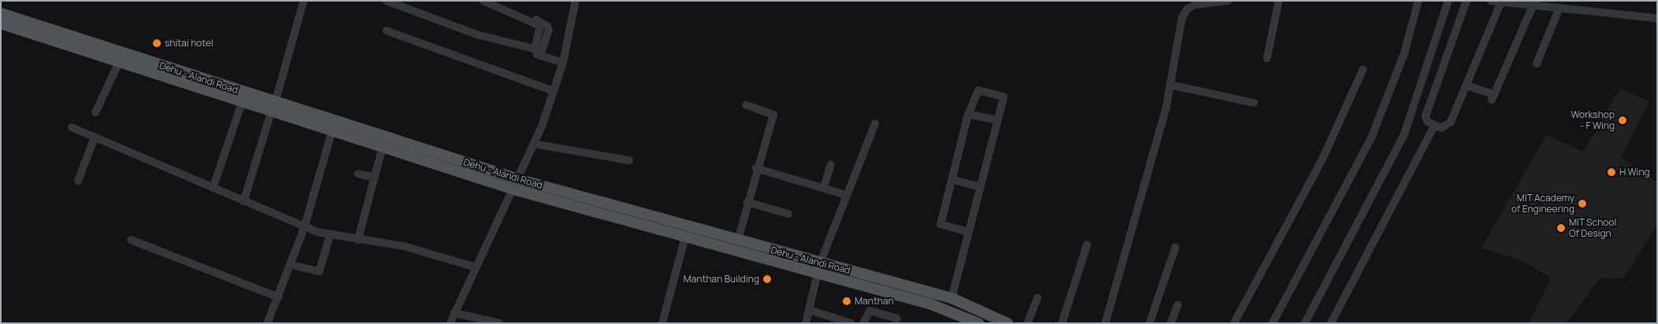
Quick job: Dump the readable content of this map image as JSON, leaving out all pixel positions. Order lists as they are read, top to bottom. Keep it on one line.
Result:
{"streets":{"main road":["Dehu - Alandi Road"]},"places":["shitai hotel","Workshop - F Wing","H Wing","MIT Academy of Engineering","MIT School Of Design","Manthan Building","Manthan"]}
